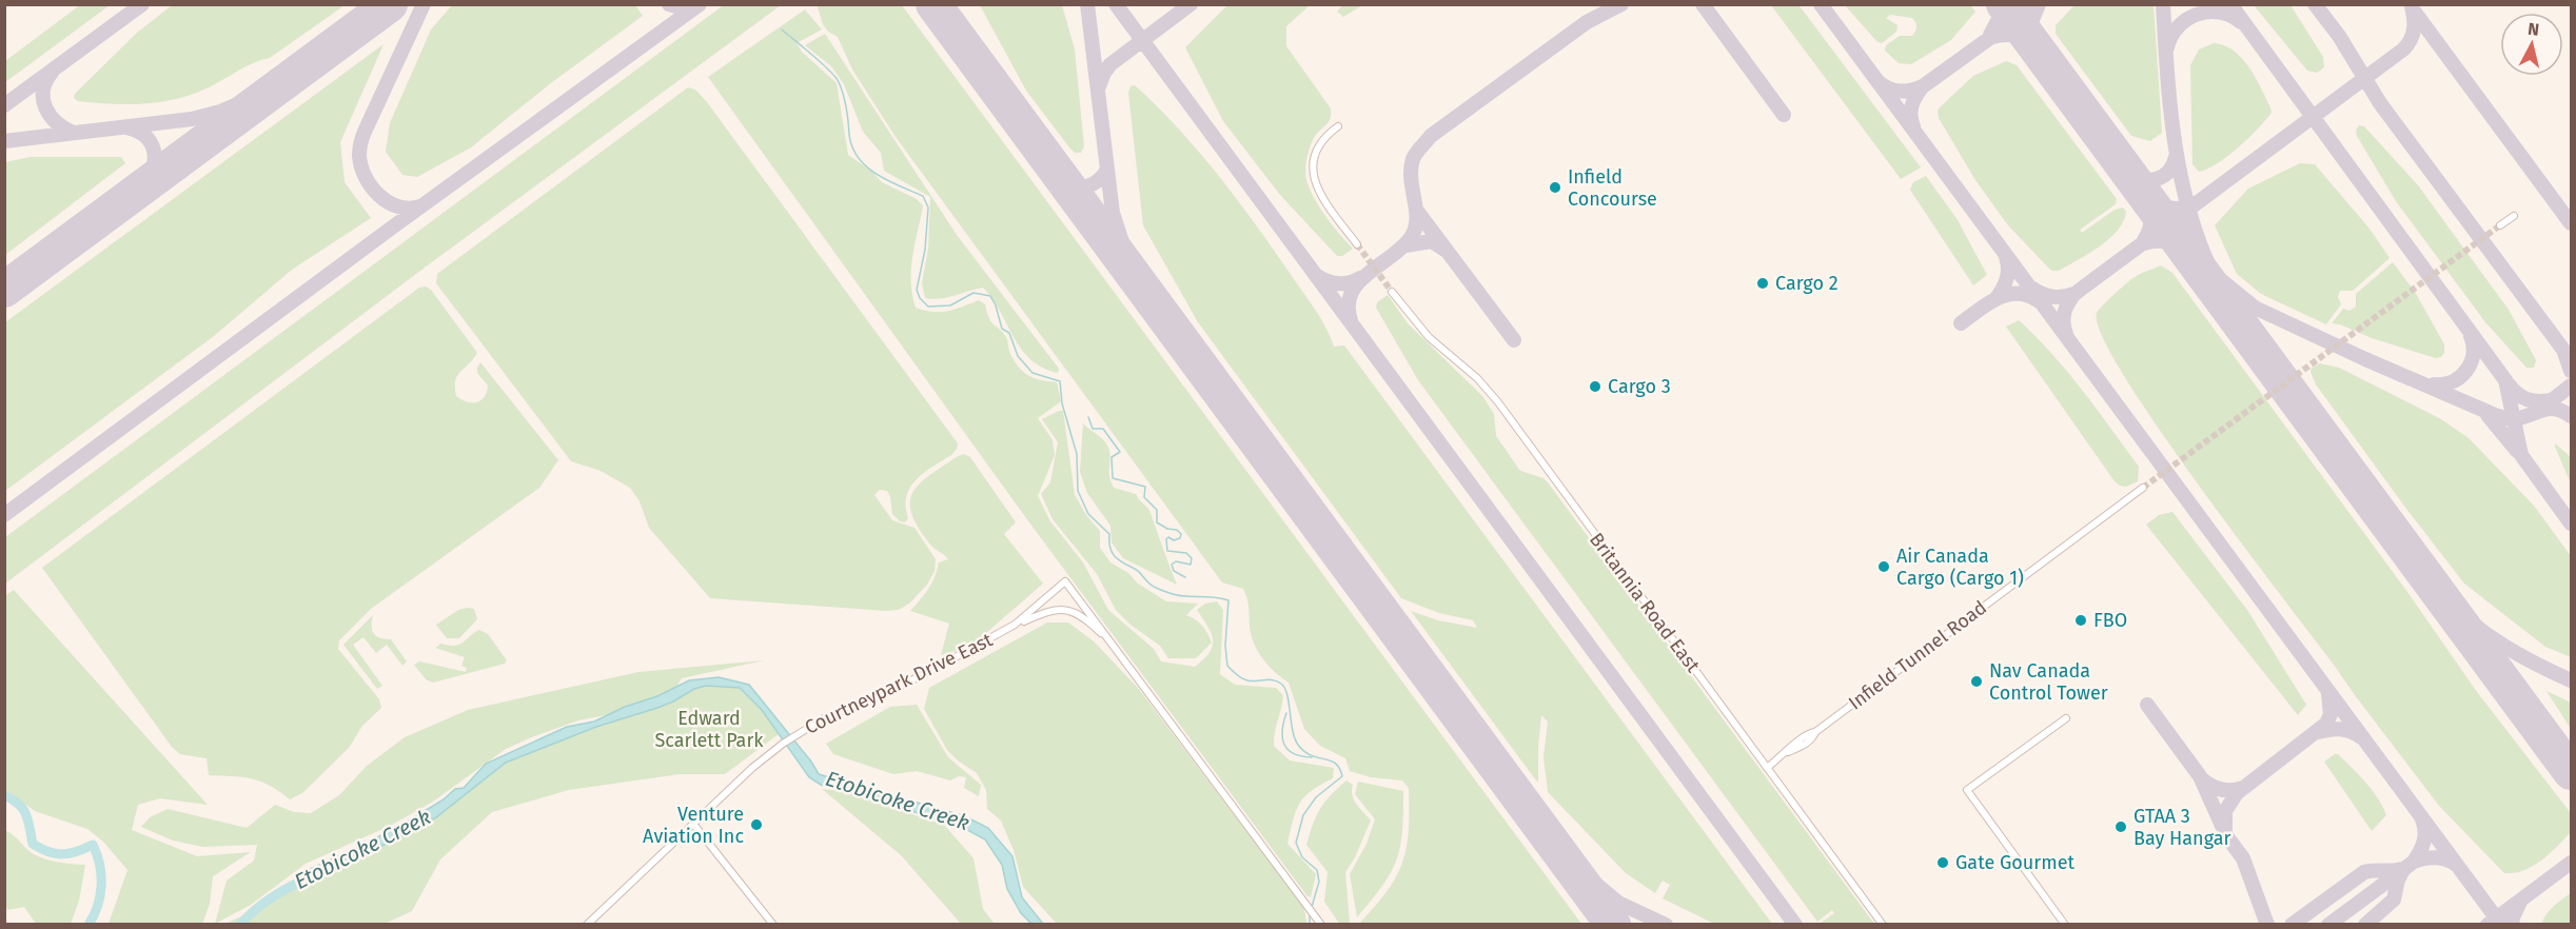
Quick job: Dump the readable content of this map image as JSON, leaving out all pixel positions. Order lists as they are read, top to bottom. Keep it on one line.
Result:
{"streets":{"street":["Britannia Road East","Infield Tunnel Road","Courtneypark Drive East"]},"crossings":[["Britannia Road East","Infield Tunnel Road"]],"water":["Etobicoke Creek"],"parks":["Edward Scarlett Park"],"places":["Infield Concourse","Cargo 2","Cargo 3","Air Canada Cargo (Cargo 1)","FBO","Nav Canada Control Tower","Venture Aviation Inc","GTAA 3 Bay Hangar","Gate Gourmet"],"north":"top"}
